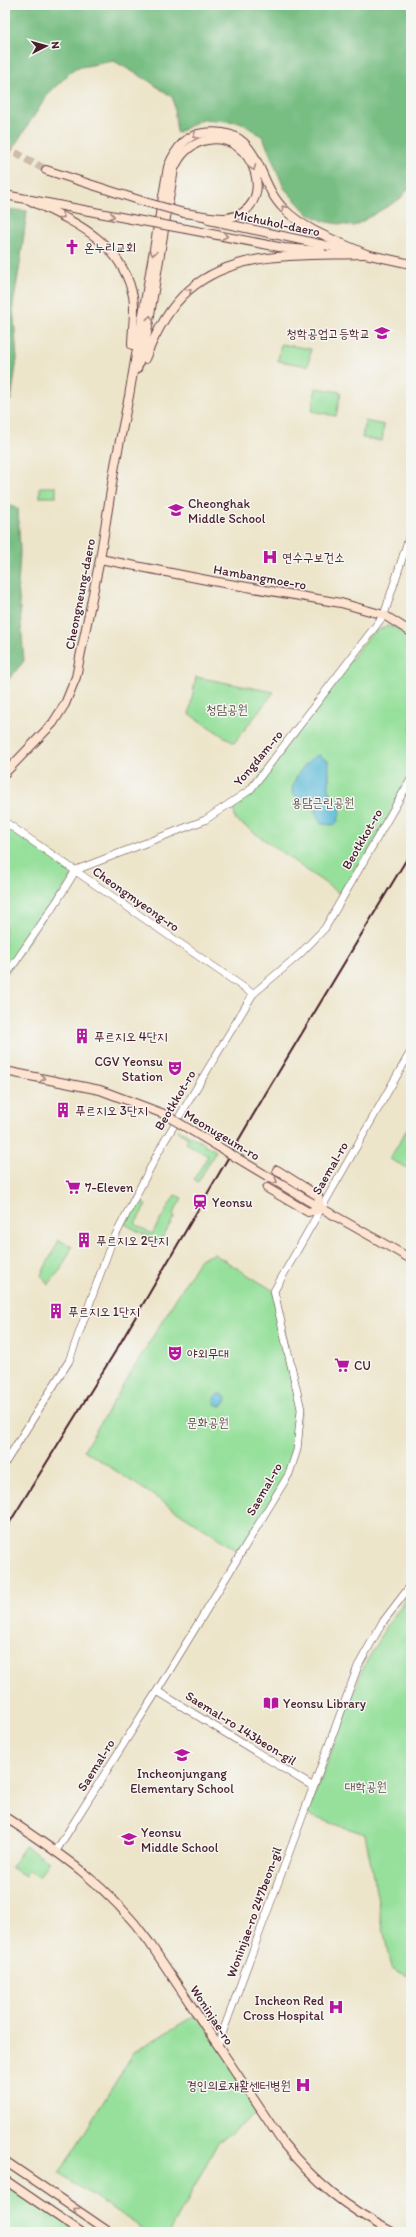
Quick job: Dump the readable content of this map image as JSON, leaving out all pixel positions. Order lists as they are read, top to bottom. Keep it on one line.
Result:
{"streets":{"main road":["Michuhol-daero","Hambangmoe-ro","Cheongneung-daero","Meonugeum-ro","Woninjae-ro"],"street":["Yongdam-ro","Beotkkot-ro","Cheongmyeong-ro","Saemal-ro","Saemal-ro 143beon-gil","Woninjae-ro 247beon-gil"]},"crossings":[["Hambangmoe-ro","Cheongneung-daero"],["Hambangmoe-ro","Yongdam-ro"],["Yongdam-ro","Cheongmyeong-ro"],["Beotkkot-ro","Cheongmyeong-ro"],["Meonugeum-ro","Saemal-ro"],["Saemal-ro","Saemal-ro 143beon-gil"],["Saemal-ro","Woninjae-ro"],["Saemal-ro 143beon-gil","Woninjae-ro 247beon-gil"],["Woninjae-ro 247beon-gil","Woninjae-ro"]],"parks":["청담공원","용담근린공원","문화공원","대학공원"],"places":{"church":["온누리교회"],"school or university":["청학공업고등학교","Cheonghak Middle School","Incheonjungang Elementary School","Yeonsu Middle School"],"hospital":["연수구보건소","Incheon Red Cross Hospital","경인의료재활센터병원"],"building":["푸르지오 4단지","푸르지오 3단지","푸르지오 2단지","푸르지오 1단지"],"theatre":["CGV Yeonsu Station","야외무대"],"supermarket":["7-Eleven","CU"],"station":["Yeonsu"],"library":["Yeonsu Library"]},"north":"right"}
